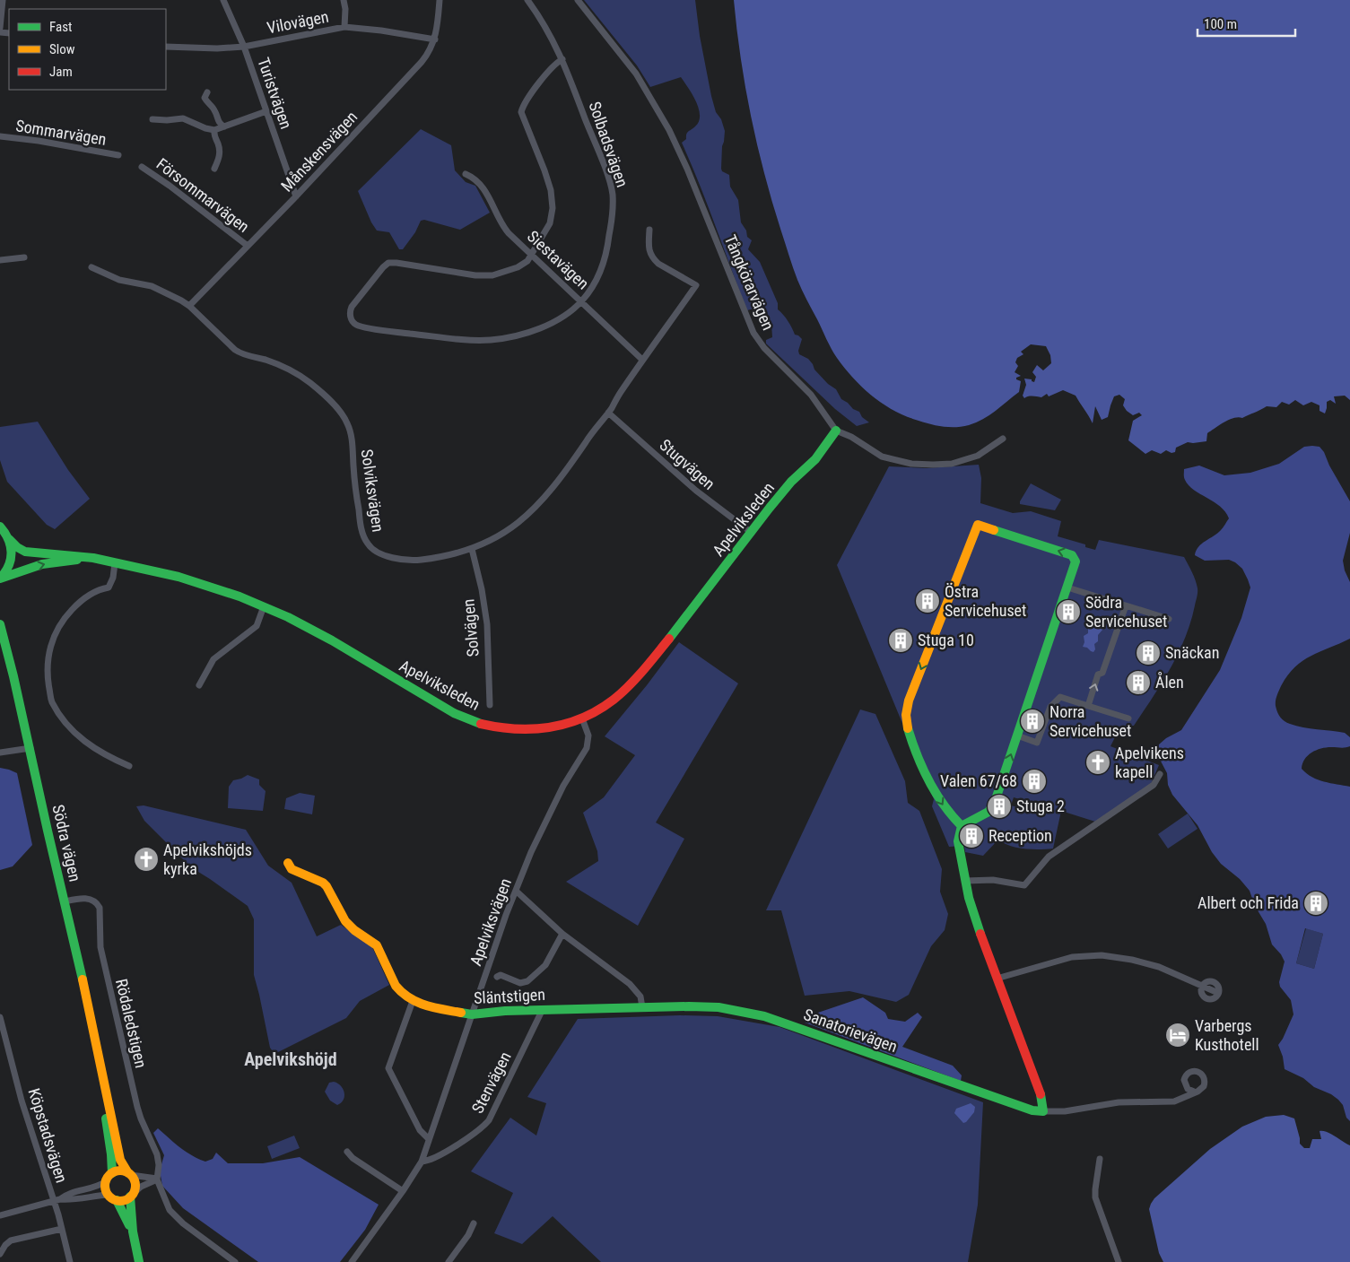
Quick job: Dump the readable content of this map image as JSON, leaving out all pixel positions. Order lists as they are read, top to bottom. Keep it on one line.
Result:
{"streets":{"street":["Vilovägen","Turistvägen","Sommarvägen","Solbadsvägen","Månskensvägen","Försommarvägen","Siestavägen","Tångkörarvägen","Stugvägen","Solviksvägen","Apelviksleden","Solvägen","Södra vägen","Apelviksvägen","Släntstigen","Rödaledstigen","Sanatorievägen","Stenvägen","Köpstadsvägen"]},"crossings":[["Vilovägen","Turistvägen"],["Vilovägen","Månskensvägen"],["Turistvägen","Månskensvägen"],["Solbadsvägen","Siestavägen"],["Månskensvägen","Försommarvägen"],["Månskensvägen","Solviksvägen"],["Siestavägen","Solviksvägen"],["Tångkörarvägen","Apelviksleden"],["Stugvägen","Solviksvägen"],["Stugvägen","Apelviksleden"],["Solviksvägen","Solvägen"],["Apelviksleden","Apelviksvägen"],["Södra vägen","Rödaledstigen"],["Apelviksvägen","Släntstigen"],["Apelviksvägen","Stenvägen"],["Släntstigen","Sanatorievägen"],["Släntstigen","Stenvägen"]],"districts":["Apelvikshöjd"],"places":{"building":["Östra Servicehuset","Södra Servicehuset","Stuga 10","Snäckan","Ålen","Norra Servicehuset","Valen 67/68","Stuga 2","Reception","Albert och Frida"],"church":["Apelvikens kapell","Apelvikshöjds kyrka"],"hotel":["Varbergs Kusthotell"]},"legend":["Fast","Slow","Jam"],"scale_bar":"100 m"}
